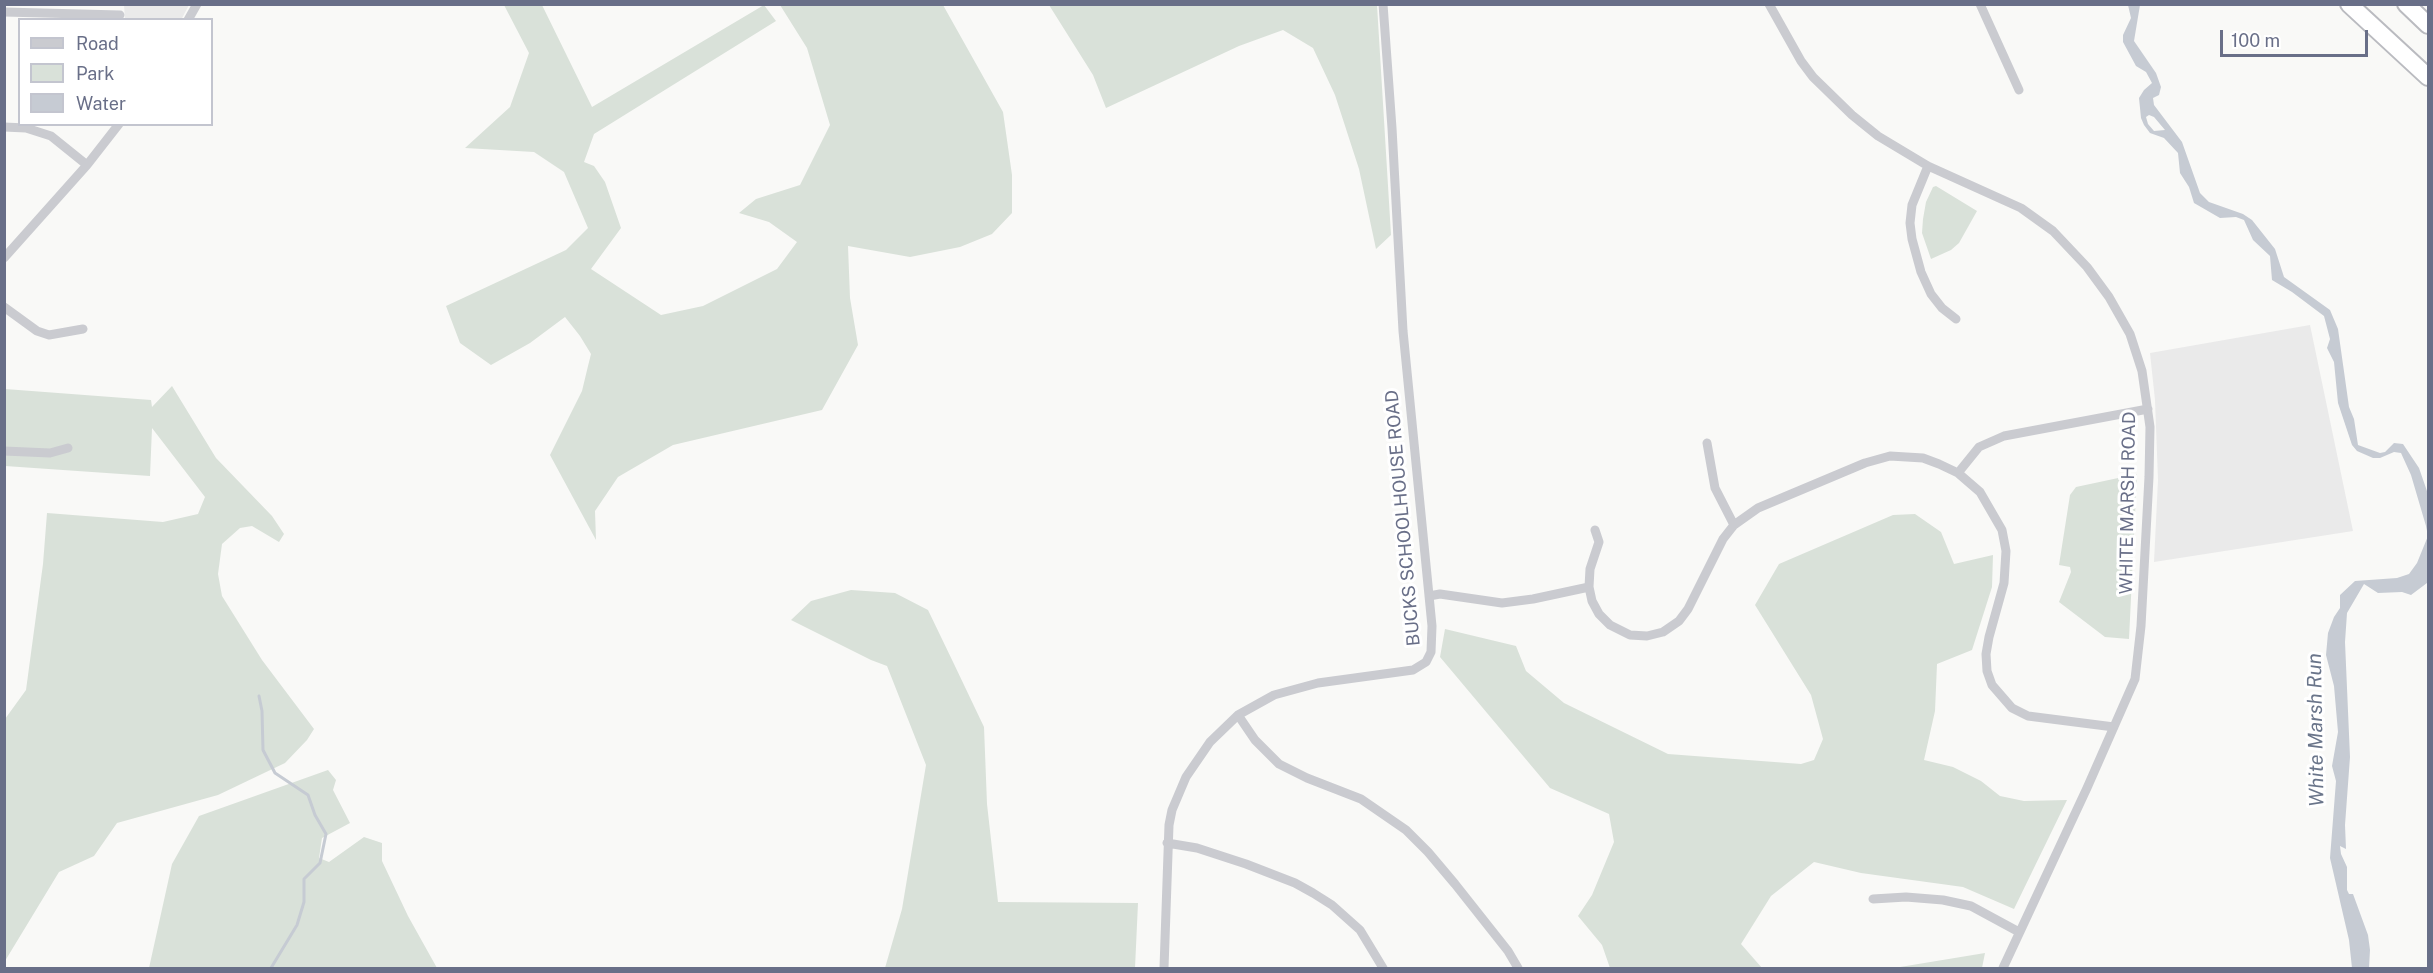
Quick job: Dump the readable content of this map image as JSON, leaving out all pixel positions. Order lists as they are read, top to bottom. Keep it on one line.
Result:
{"streets":{"street":["WHITE MARSH ROAD","BUCKS SCHOOLHOUSE ROAD"]},"water":["White Marsh Run"],"legend":["Road","Park","Water"],"scale_bar":"100 m"}
